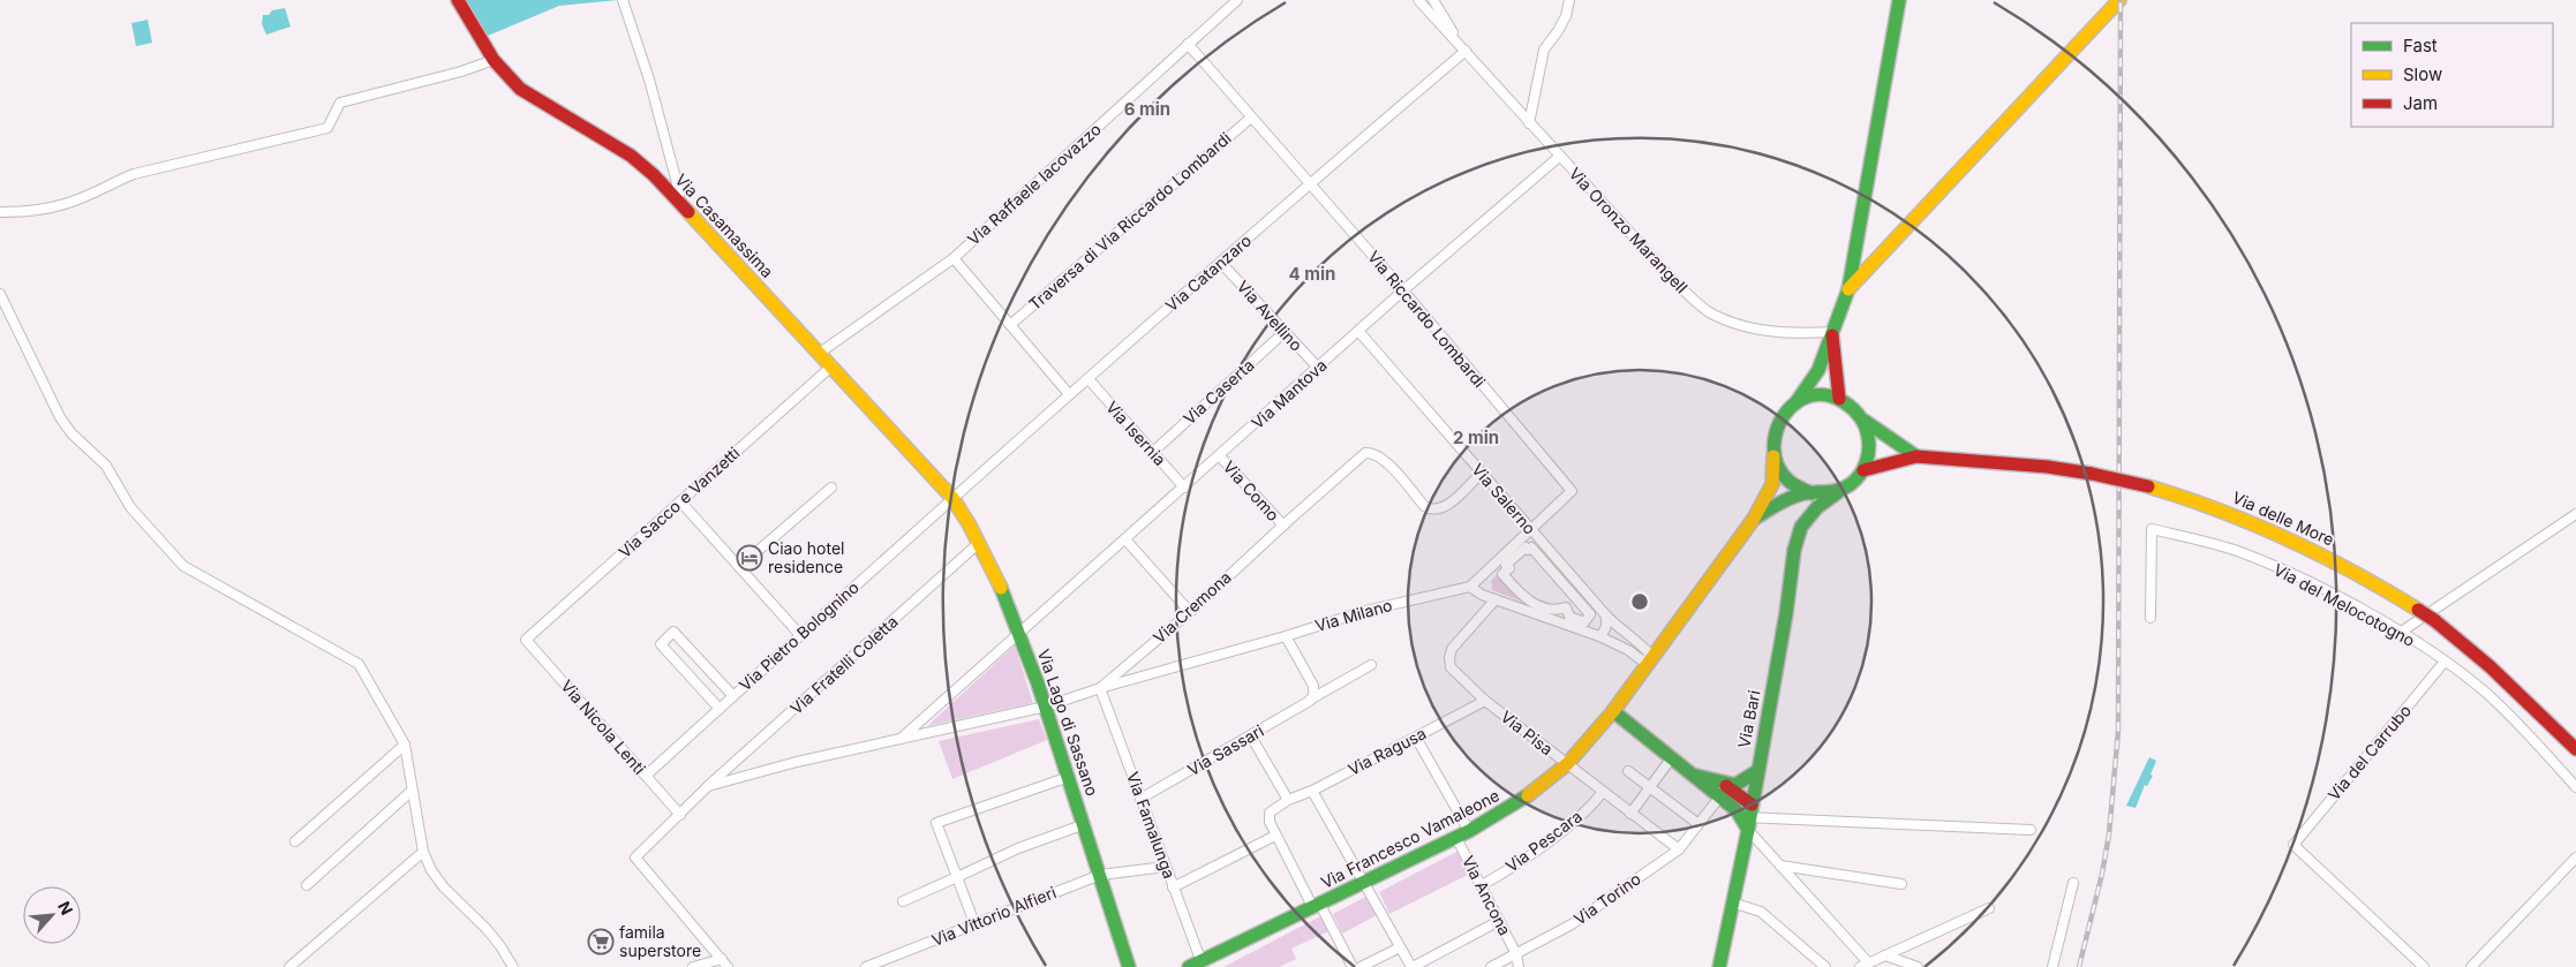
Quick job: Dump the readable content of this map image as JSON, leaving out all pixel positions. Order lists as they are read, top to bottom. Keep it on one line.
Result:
{"streets":{"main road":["Via Casamassima","Via delle More","Via Bari","Via Lago di Sassano","Via Francesco Vamaleone"],"street":["Via Raffaele Iacovazzo","Traversa di Via Riccardo Lombardi","Via Oronzo Marangell","Via Catanzaro","Via Avellino","Via Riccardo Lombardi","Via Caserta","Via Mantova","Via Isernia","Via Como","Via Salerno","Via Sacco e Vanzetti","Via del Melocotogno","Via Cremona","Via Milano","Via Pietro Bolognino","Via Fratelli Coletta","Via Nicola Lenti","Via Pisa","Via Sassari","Via Ragusa","Via del Carrubo","Via Famalunga","Via Pescara","Via Ancona","Via Torino","Via Vittorio Alfieri"]},"crossings":[["Via Raffaele Iacovazzo","Via Casamassima"],["Via Raffaele Iacovazzo","Via Riccardo Lombardi"],["Traversa di Via Riccardo Lombardi","Via Riccardo Lombardi"],["Via Casamassima","Via Catanzaro"],["Via Casamassima","Via Sacco e Vanzetti"],["Via Casamassima","Via Pietro Bolognino"],["Via Casamassima","Via Lago di Sassano"],["Via Oronzo Marangell","Via Catanzaro"],["Via Oronzo Marangell","Via Mantova"],["Via Catanzaro","Via Avellino"],["Via Catanzaro","Via Riccardo Lombardi"],["Via Catanzaro","Via Isernia"],["Via Catanzaro","Via Pietro Bolognino"],["Via Catanzaro","Via Lago di Sassano"],["Via Avellino","Via Caserta"],["Via Avellino","Via Mantova"],["Via Riccardo Lombardi","Via Mantova"],["Via Riccardo Lombardi","Via Salerno"],["Via Riccardo Lombardi","Via Milano"],["Via Caserta","Via Isernia"],["Via Mantova","Via Isernia"],["Via Mantova","Via Como"],["Via Mantova","Via Salerno"],["Via Mantova","Via Milano"],["Via Mantova","Via Lago di Sassano"],["Via Como","Via Cremona"],["Via Salerno","Via Cremona"],["Via Salerno","Via Francesco Vamaleone"],["Via Sacco e Vanzetti","Via Nicola Lenti"],["Via del Melocotogno","Via del Carrubo"],["Via Cremona","Via Milano"],["Via Cremona","Via Famalunga"],["Via Milano","Via Fratelli Coletta"],["Via Milano","Via Lago di Sassano"],["Via Milano","Via Famalunga"],["Via Pietro Bolognino","Via Lago di Sassano"],["Via Pietro Bolognino","Via Nicola Lenti"],["Via Fratelli Coletta","Via Lago di Sassano"],["Via Fratelli Coletta","Via Nicola Lenti"],["Via Bari","Via Francesco Vamaleone"],["Via Lago di Sassano","Via Vittorio Alfieri"],["Via Pisa","Via Ragusa"],["Via Pisa","Via Francesco Vamaleone"],["Via Pisa","Via Pescara"],["Via Pisa","Via Torino"],["Via Sassari","Via Famalunga"],["Via Famalunga","Via Francesco Vamaleone"],["Via Famalunga","Via Vittorio Alfieri"],["Via Francesco Vamaleone","Via Ancona"],["Via Pescara","Via Ancona"],["Via Ancona","Via Torino"]],"places":{"hotel":["Ciao hotel residence"],"supermarket":["famila superstore"]},"legend":["Fast","Slow","Jam"],"north":"top right","rings":["6 min","4 min","2 min"]}
